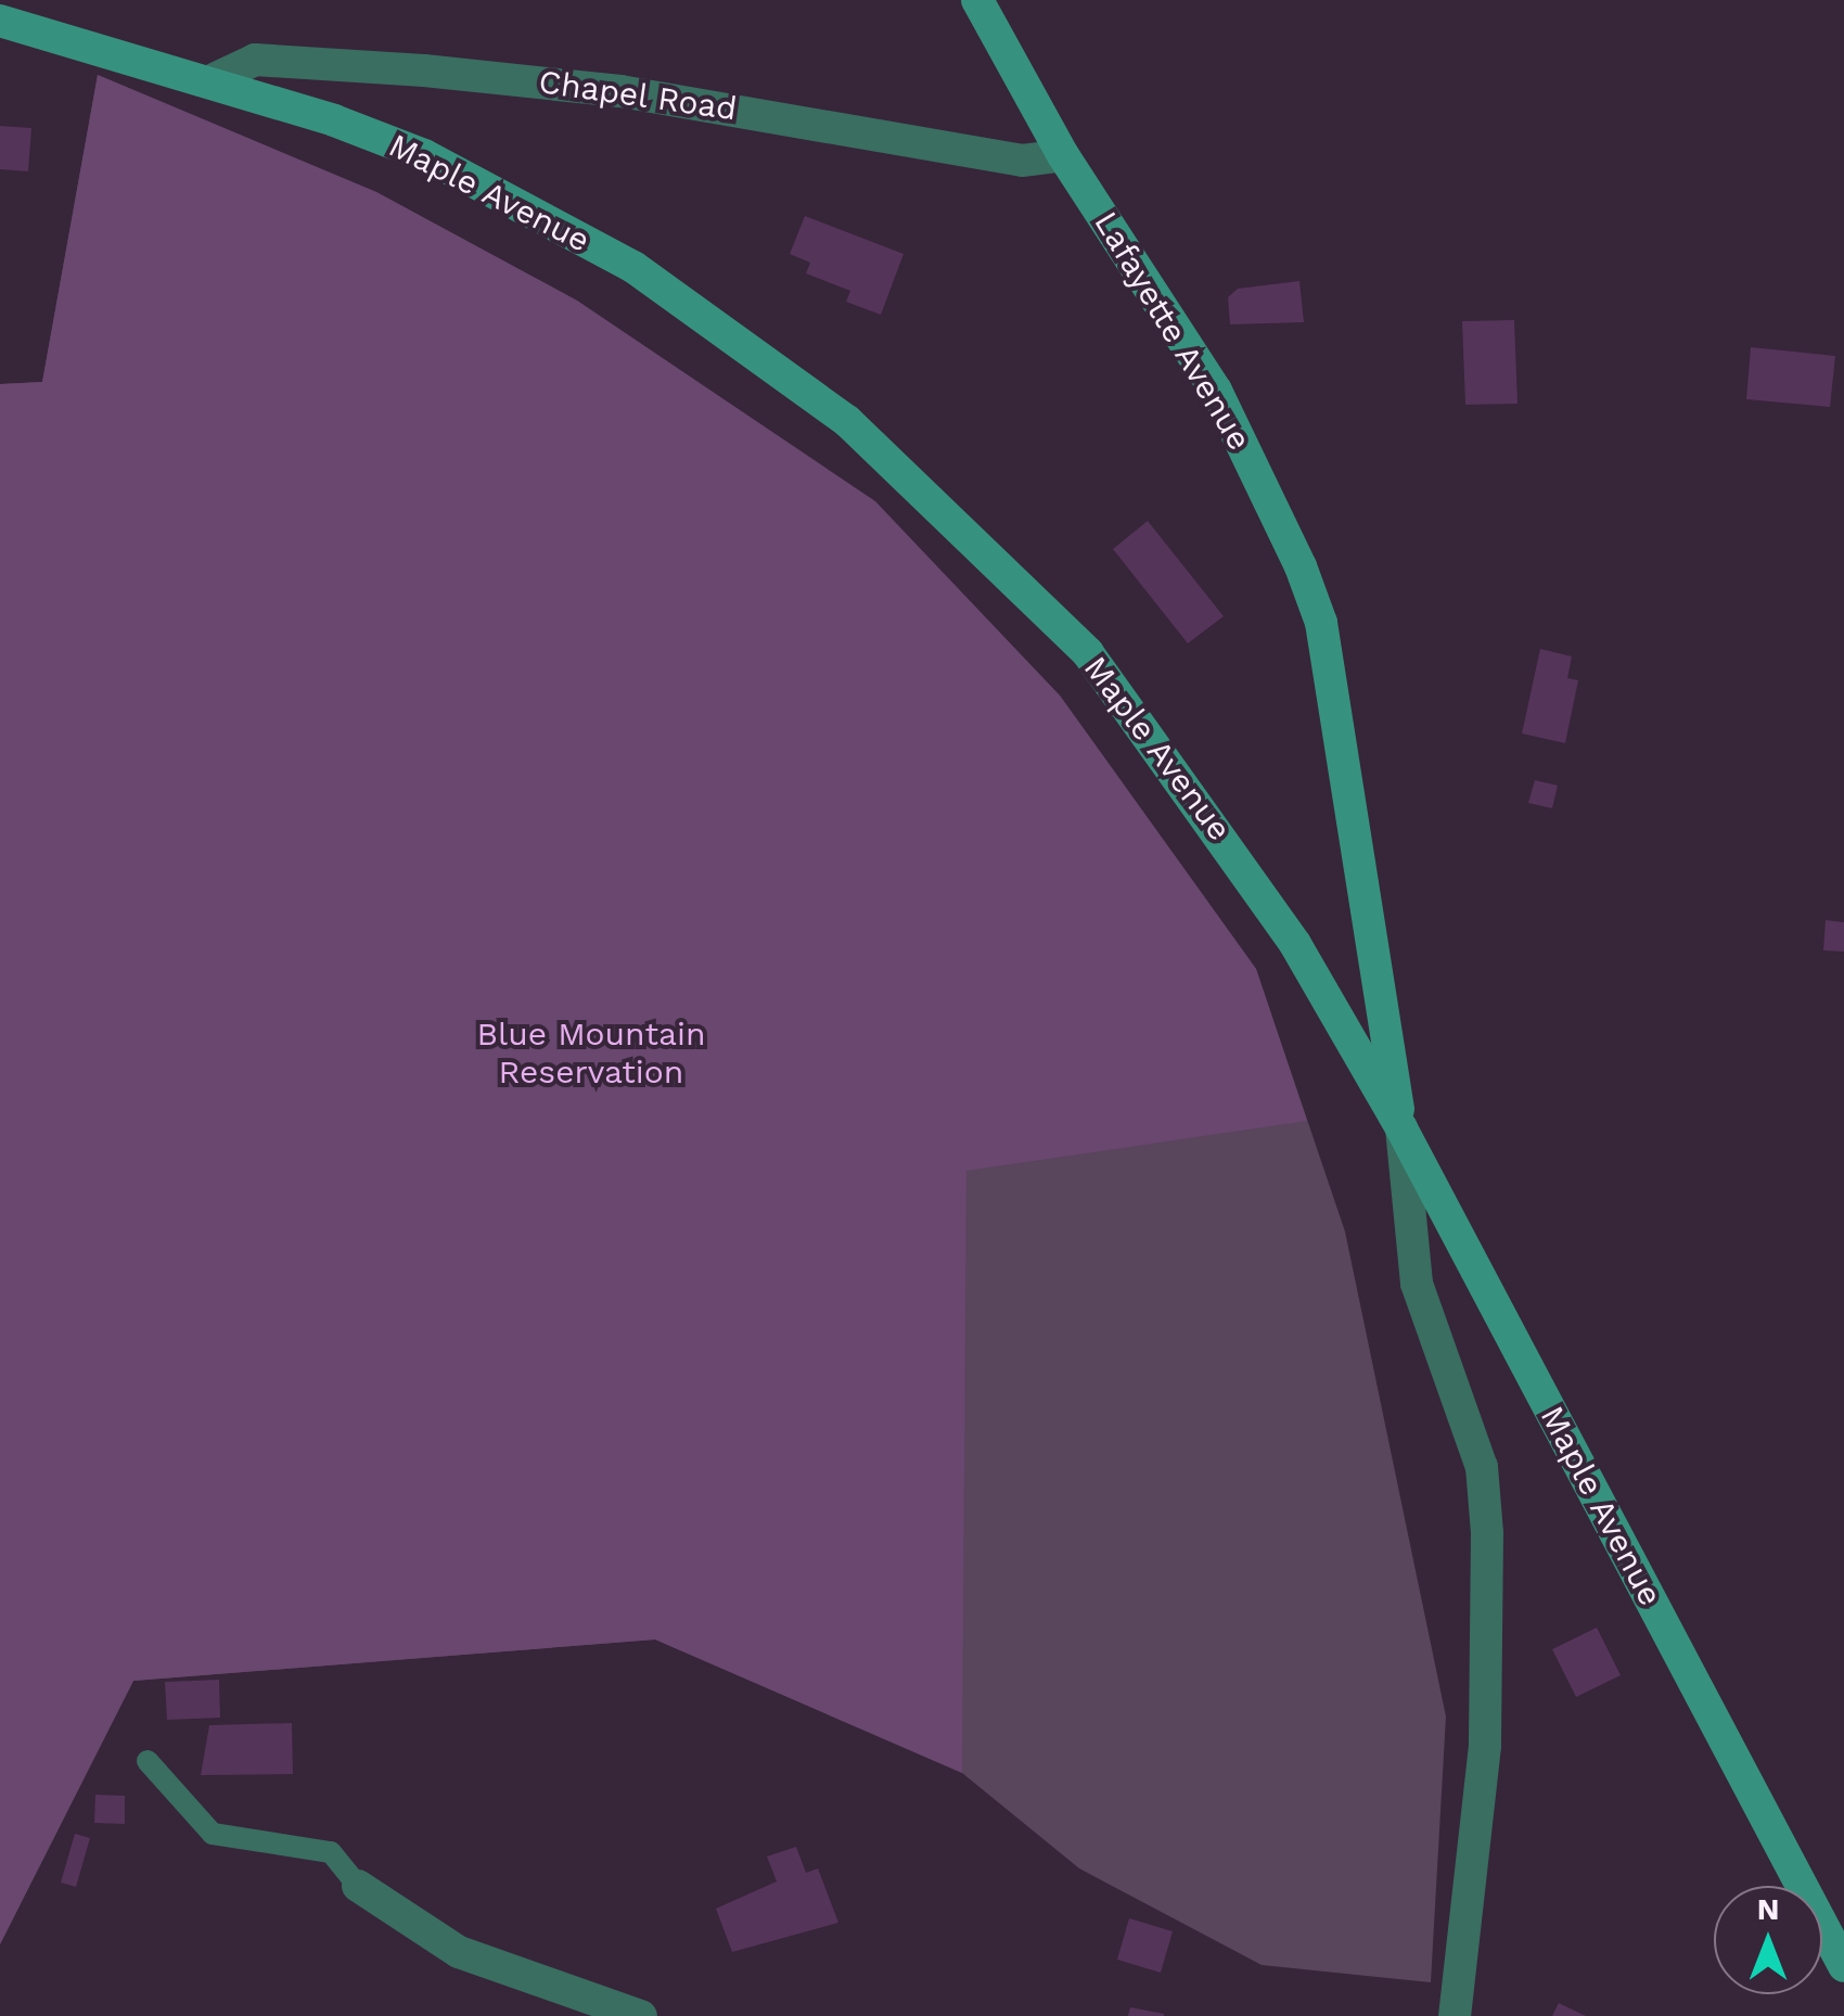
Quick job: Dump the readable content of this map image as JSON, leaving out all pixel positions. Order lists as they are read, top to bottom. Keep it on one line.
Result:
{"streets":{"street":["Chapel Road","Maple Avenue","Lafayette Avenue"]},"crossings":[["Chapel Road","Maple Avenue"],["Chapel Road","Lafayette Avenue"],["Maple Avenue","Lafayette Avenue"]],"parks":["Blue Mountain Reservation"],"north":"top"}
